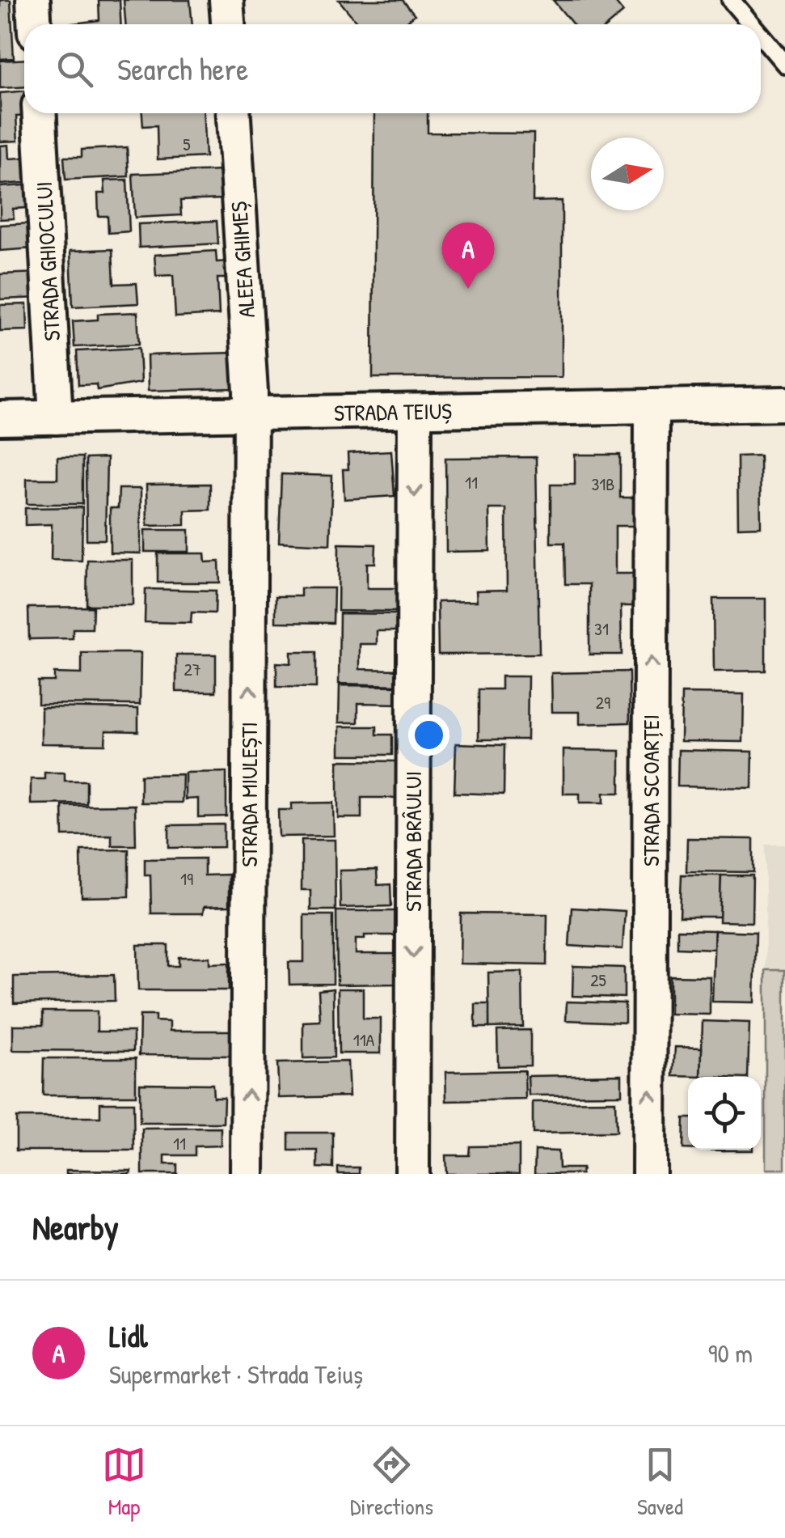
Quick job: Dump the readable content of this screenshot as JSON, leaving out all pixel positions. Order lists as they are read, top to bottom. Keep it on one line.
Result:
{"streets":{"street":["ALEEA GHIMEȘ","STRADA GHIOCULUI","STRADA TEIUȘ","STRADA SCOARȚEI","STRADA MIULEȘTI","STRADA BRÂULUI"]},"crossings":[["ALEEA GHIMEȘ","STRADA TEIUȘ"],["ALEEA GHIMEȘ","STRADA MIULEȘTI"],["STRADA GHIOCULUI","STRADA TEIUȘ"],["STRADA TEIUȘ","STRADA SCOARȚEI"],["STRADA TEIUȘ","STRADA MIULEȘTI"],["STRADA TEIUȘ","STRADA BRÂULUI"]],"one_way":["STRADA SCOARȚEI","STRADA MIULEȘTI","STRADA BRÂULUI"],"house_numbers":["5","11","31B","31","27","29","19","25","11A","11"],"north":"right","page":{"search":"Search here","pins":"A","heading":"Nearby","list":[{"mark":"A","name":"Lidl","note":"Supermarket · Strada Teiuș","value":"90 m"}],"nav":["Map","Directions","Saved"]}}
